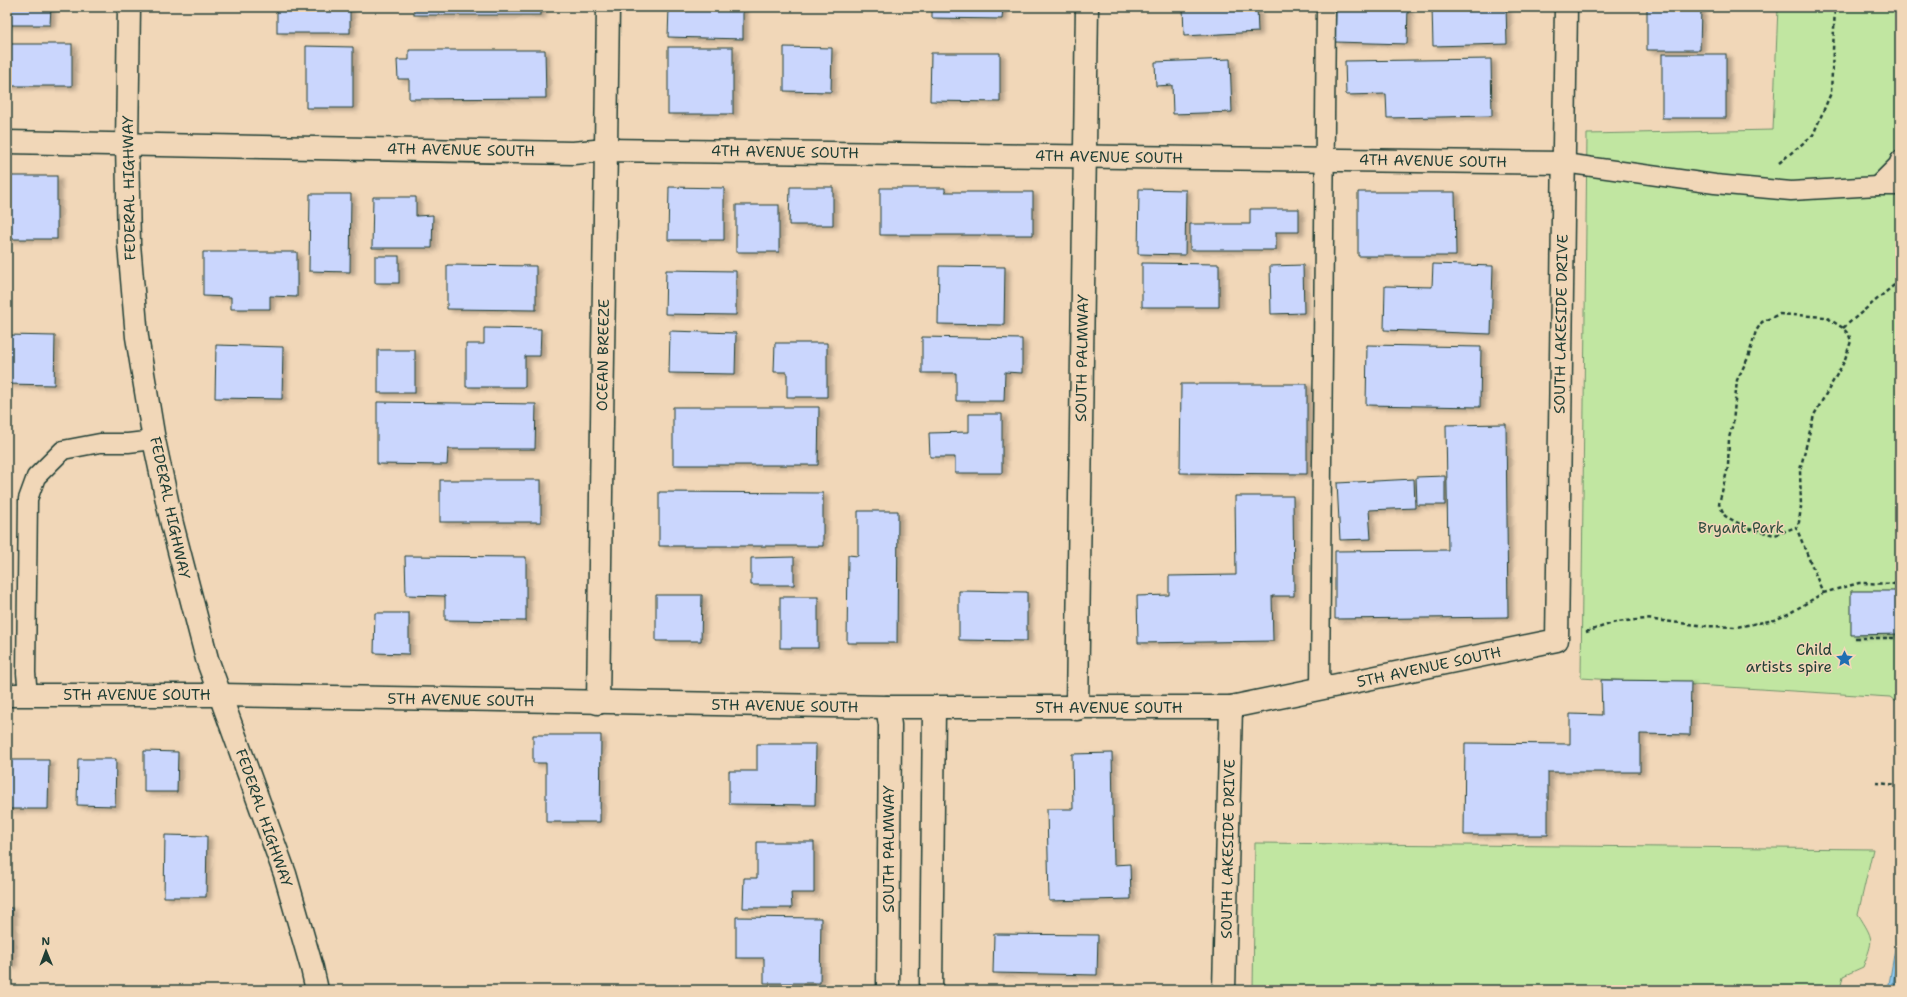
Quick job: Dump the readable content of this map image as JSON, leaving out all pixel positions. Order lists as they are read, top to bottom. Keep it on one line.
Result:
{"streets":{"street":["4TH AVENUE SOUTH","FEDERAL HIGHWAY","SOUTH LAKESIDE DRIVE","OCEAN BREEZE","SOUTH PALMWAY","5TH AVENUE SOUTH"]},"crossings":[["4TH AVENUE SOUTH","FEDERAL HIGHWAY"],["4TH AVENUE SOUTH","SOUTH LAKESIDE DRIVE"],["4TH AVENUE SOUTH","OCEAN BREEZE"],["4TH AVENUE SOUTH","SOUTH PALMWAY"],["FEDERAL HIGHWAY","5TH AVENUE SOUTH"],["SOUTH LAKESIDE DRIVE","5TH AVENUE SOUTH"],["OCEAN BREEZE","5TH AVENUE SOUTH"],["SOUTH PALMWAY","5TH AVENUE SOUTH"]],"parks":["Bryant Park"],"places":{"place":["Child artists spire"]},"north":"top"}
